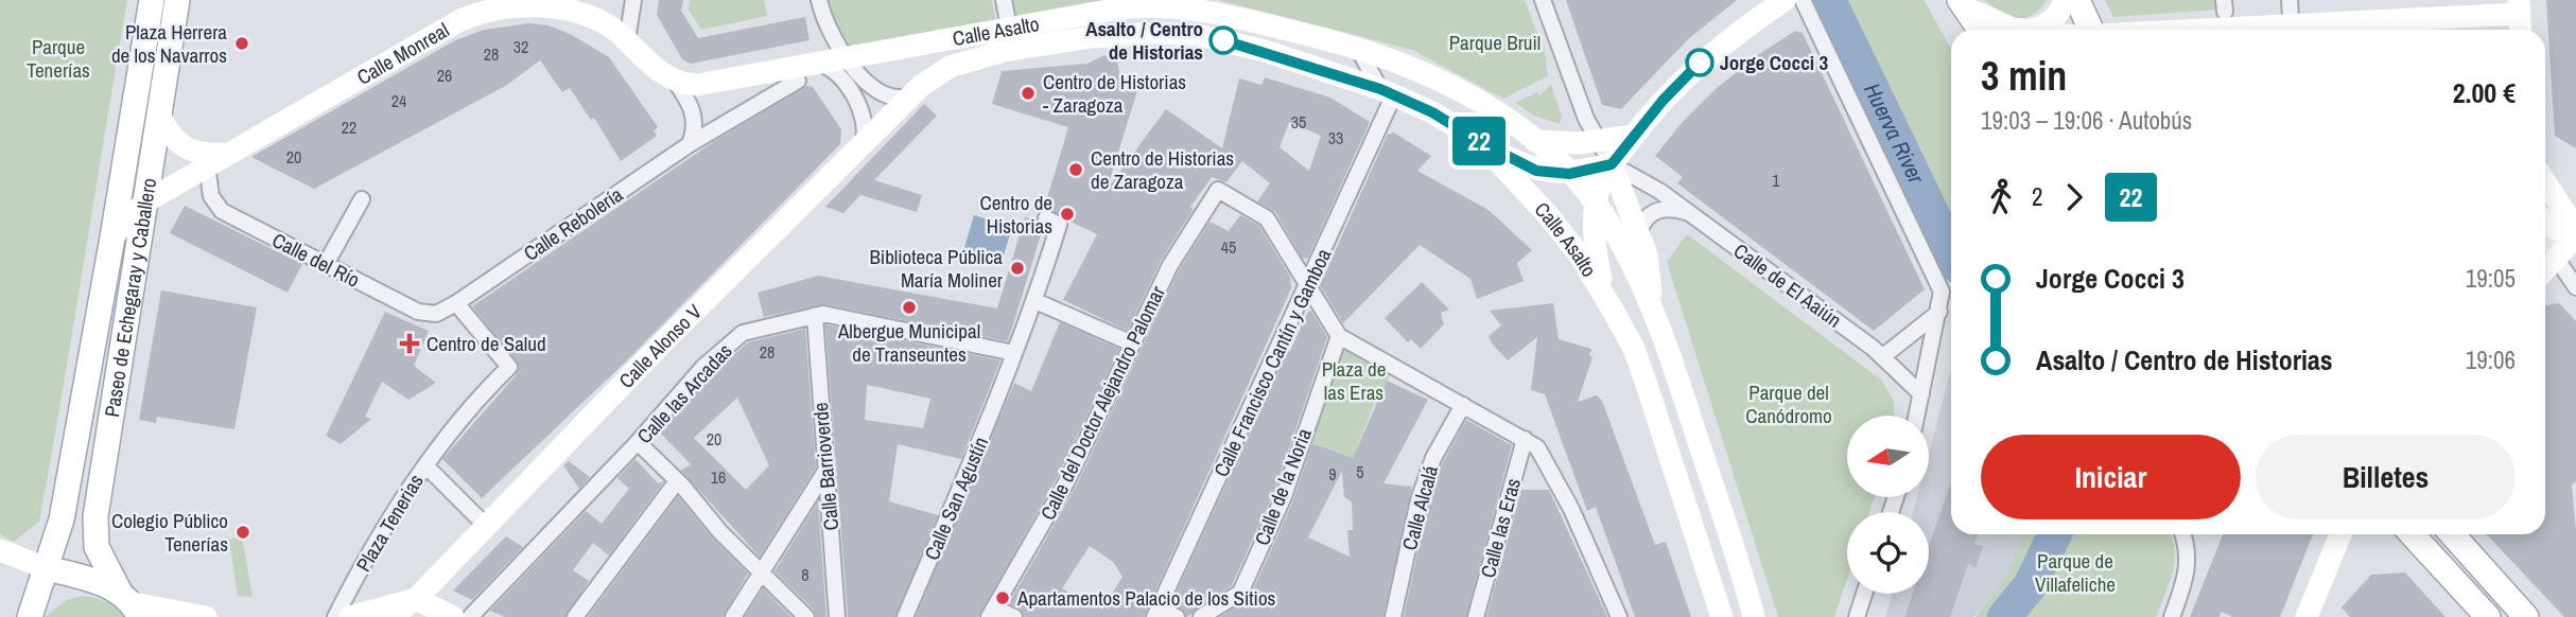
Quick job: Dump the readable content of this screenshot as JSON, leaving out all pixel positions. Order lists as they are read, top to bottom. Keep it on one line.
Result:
{"streets":{"main road":["Calle Asalto","Calle Monreal","Paseo de Echegaray y Caballero","Calle Alonso V"],"street":["Calle Rebolería","Calle del Río","Calle de El Aaiún","Calle Francisco Cantín y Gamboa","Calle las Arcadas","Calle del Doctor Alejandro Palomar","Calle Barrioverde","Calle de la Noria","Calle San Agustín","Calle Alcalá","Plaza Tenerias","Calle las Eras"]},"crossings":[["Calle Asalto","Calle de El Aaiún"],["Calle Asalto","Calle Alonso V"],["Calle Asalto","Calle Francisco Cantín y Gamboa"],["Calle Monreal","Calle del Río"],["Calle Monreal","Paseo de Echegaray y Caballero"],["Calle Rebolería","Calle del Río"],["Calle Alonso V","Plaza Tenerias"],["Calle Francisco Cantín y Gamboa","Calle del Doctor Alejandro Palomar"],["Calle las Arcadas","Calle Barrioverde"],["Calle las Arcadas","Calle San Agustín"]],"water":["Huerva River"],"parks":["Parque Bruil","Parque Tenerías","Plaza de las Eras","Parque del Canódromo","Parque de Villafeliche"],"places":{"other":["Asalto / Centro de Historias","Plaza Herrera de los Navarros","Jorge Cocci 3","Centro de Historias - Zaragoza","Centro de Historias de Zaragoza","Centro de Historias","Biblioteca Pública María Moliner","Albergue Municipal de Transeuntes","Colegio Público Tenerías","Apartamentos Palacio de los Sitios"],"health":["Centro de Salud"]},"lines":["bus line 22"],"house_numbers":["32","28","26","24","35","22","33","20","1","45","28","20","5","9","16","8"],"north":"left","page":{"on_map":"22","heading":["3 min","19:03 – 19:06 · Autobús","2.00 €"],"legs":["2","22"],"list":[{"name":"Jorge Cocci 3","value":"19:05"},{"name":"Asalto / Centro de Historias","value":"19:06"}],"buttons":["Iniciar","Billetes"]}}
